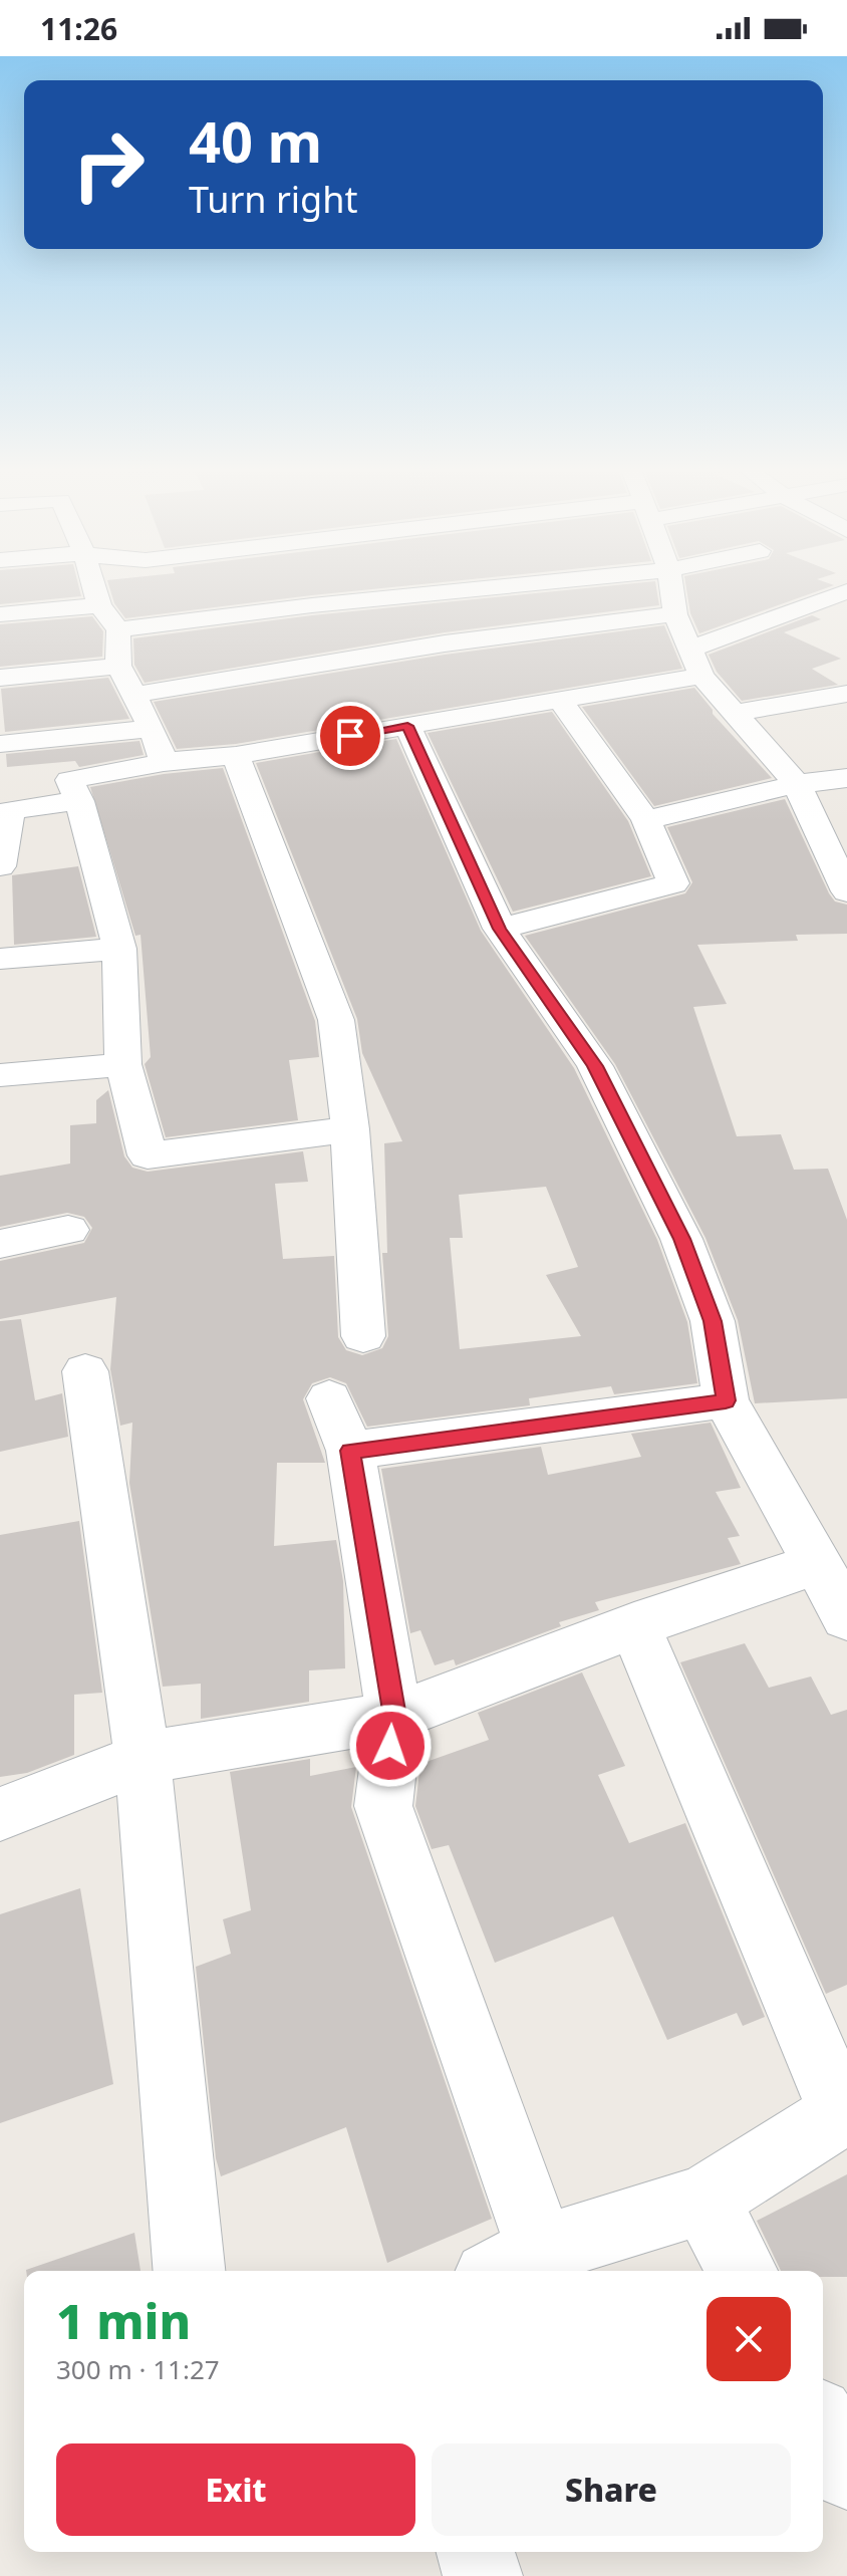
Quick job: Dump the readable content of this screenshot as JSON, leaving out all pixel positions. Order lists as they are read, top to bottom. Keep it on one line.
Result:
{"page":{"status":"11:26","turn":["40 m","Turn right"],"heading":["1 min","300 m · 11:27"],"buttons":["Exit","Share"]}}
